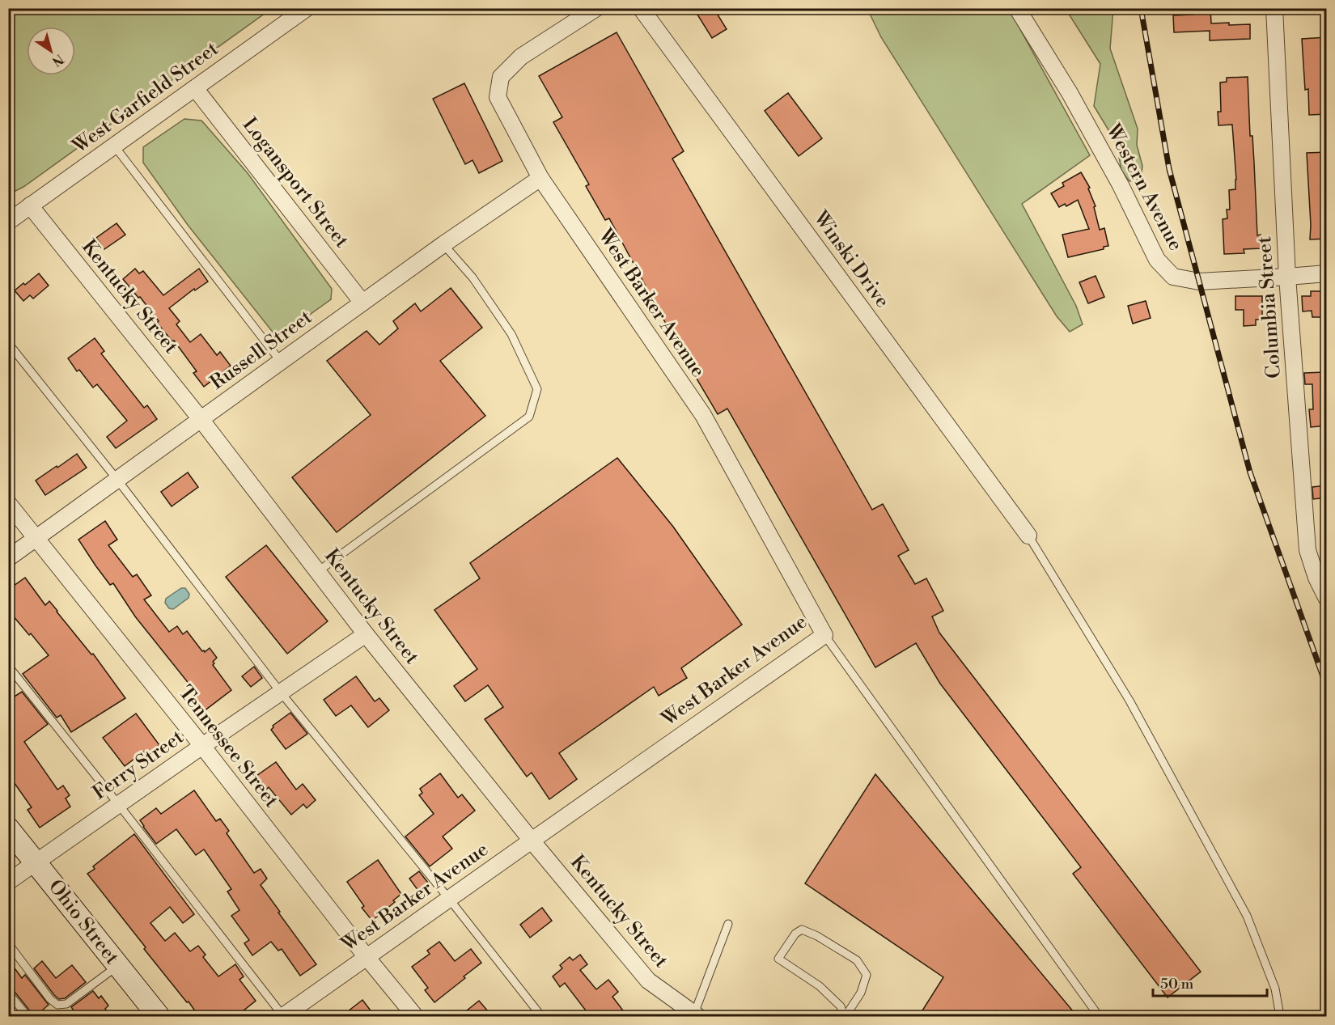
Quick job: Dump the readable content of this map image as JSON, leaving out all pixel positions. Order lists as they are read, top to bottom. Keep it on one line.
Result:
{"streets":{"street":["West Garfield Street","Logansport Street","Western Avenue","Winski Drive","Kentucky Street","West Barker Avenue","Columbia Street","Russell Street","Tennessee Street","Ferry Street","Ohio Street"]},"crossings":[["West Garfield Street","Logansport Street"],["West Garfield Street","Kentucky Street"],["Logansport Street","Russell Street"],["Western Avenue","Columbia Street"],["Kentucky Street","West Barker Avenue"],["Kentucky Street","Russell Street"],["Kentucky Street","Ferry Street"],["West Barker Avenue","Russell Street"],["West Barker Avenue","Tennessee Street"],["Russell Street","Tennessee Street"],["Tennessee Street","Ferry Street"],["Ferry Street","Ohio Street"]],"scale_bar":"50 m","north":"bottom right"}
